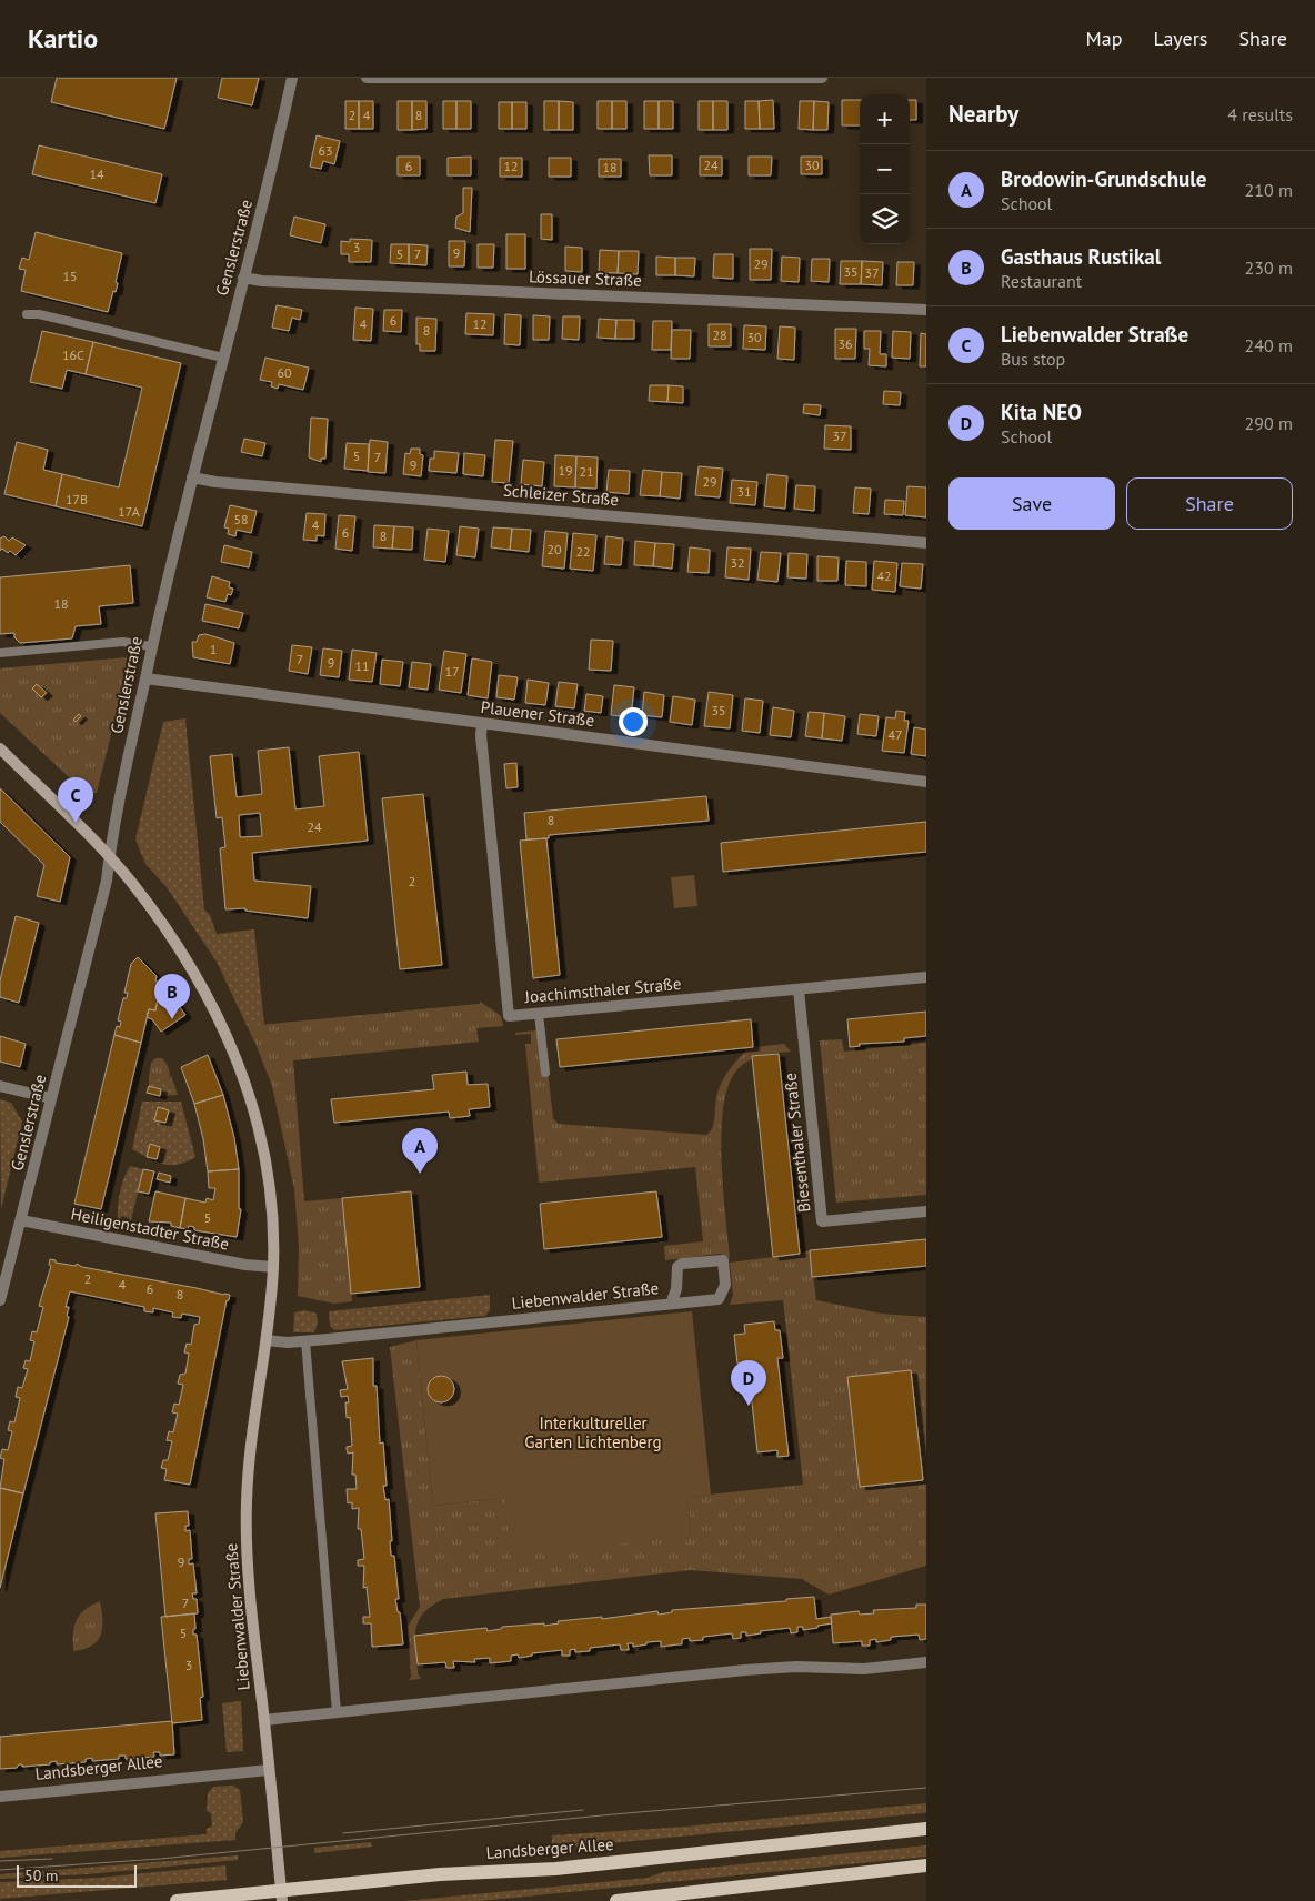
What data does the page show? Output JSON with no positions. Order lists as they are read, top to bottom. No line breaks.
{"streets":{"main road":["Landsberger Allee"],"street":["Genslerstraße","Lössauer Straße","Schleizer Straße","Plauener Straße","Joachimsthaler Straße","Biesenthaler Straße","Heiligenstadter Straße","Liebenwalder Straße"]},"crossings":[["Genslerstraße","Lössauer Straße"],["Genslerstraße","Schleizer Straße"],["Genslerstraße","Plauener Straße"],["Genslerstraße","Heiligenstadter Straße"],["Genslerstraße","Liebenwalder Straße"],["Plauener Straße","Joachimsthaler Straße"],["Joachimsthaler Straße","Biesenthaler Straße"],["Heiligenstadter Straße","Liebenwalder Straße"],["Liebenwalder Straße","Landsberger Allee"]],"parks":["Interkultureller Garten Lichtenberg"],"house_numbers":["2","4","8","63","24","30","6","12","18","14","3","9","5","7","29","35","37","15","6","4","12","8","28","30","36","16C","60","37","5","7","9","19","21","29","31","17B","17A","58","4","6","8","20","22","32","42","18","1","7","9","11","17","35","47","8","24","2","5","2","4","6","8","9","7","5","3"],"scale_bar":"50 m","page":{"header":"Kartio","nav":["Map","Layers","Share"],"heading":["Nearby","4 results"],"map_buttons":["+","−"],"list":[{"mark":"A","name":"Brodowin-Grundschule","note":"School","value":"210 m"},{"mark":"B","name":"Gasthaus Rustikal","note":"Restaurant","value":"230 m"},{"mark":"C","name":"Liebenwalder Straße","note":"Bus stop","value":"240 m"},{"mark":"D","name":"Kita NEO","note":"School","value":"290 m"}],"buttons":["Save","Share"],"pins":["C","B","A","D"],"scale":"50 m"}}
